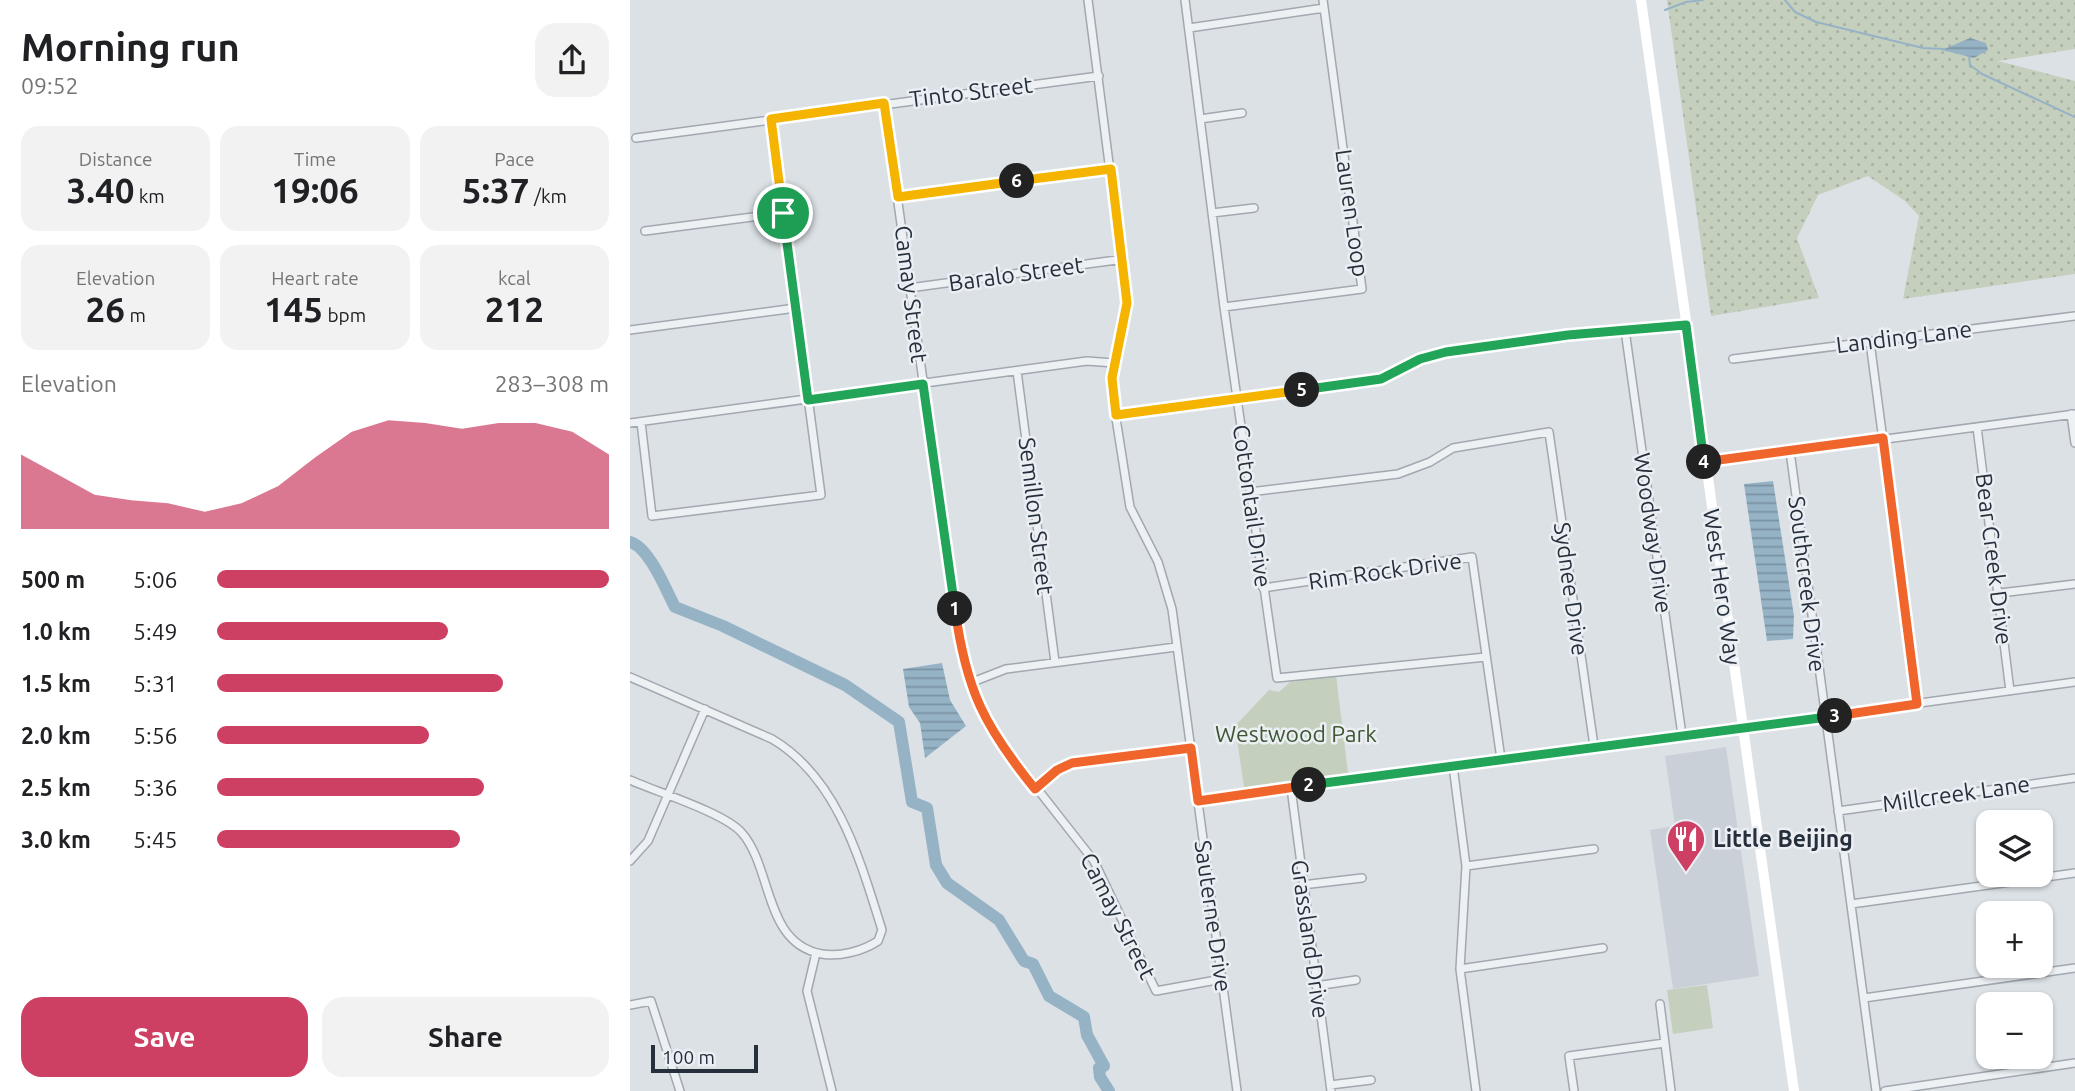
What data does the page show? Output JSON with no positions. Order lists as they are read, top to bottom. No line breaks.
{"streets":{"main road":["West Hero Way"],"street":["Tinto Street","Lauren Loop","Baralo Street","Camay Street","Landing Lane","Cottontail Drive","Semillon Street","Woodway Drive","Bear Creek Drive","Rim Rock Drive","Southcreek Drive","Sydnee Drive","Millcreek Lane","Sauterne Drive","Grassland Drive"]},"crossings":[["Tinto Street","Camay Street"],["Tinto Street","Sauterne Drive"],["Lauren Loop","Cottontail Drive"],["Baralo Street","Camay Street"],["Baralo Street","Sauterne Drive"],["Camay Street","Sauterne Drive"],["Cottontail Drive","Rim Rock Drive"],["Cottontail Drive","Sydnee Drive"],["Southcreek Drive","Millcreek Lane"]],"parks":["Westwood Park"],"places":{"restaurant":["Little Beijing"]},"scale_bar":"100 m","page":{"heading":["Morning run","09:52"],"stats":[["Distance","3.40 km"],["Time","19:06"],["Pace","5:37 /km"],["Elevation","26 m"],["Heart rate","145 bpm"],["kcal","212"]],"pins":["6","5","4","1","3","2"],"chart":["Elevation","283–308 m"],"list":[{"name":"500 m","note":"5:06"},{"name":"1.0 km","note":"5:49"},{"name":"1.5 km","note":"5:31"},{"name":"2.0 km","note":"5:56"},{"name":"2.5 km","note":"5:36"},{"name":"3.0 km","note":"5:45"}],"map_buttons":["+","−"],"buttons":["Save","Share"],"scale":"100 m"}}
